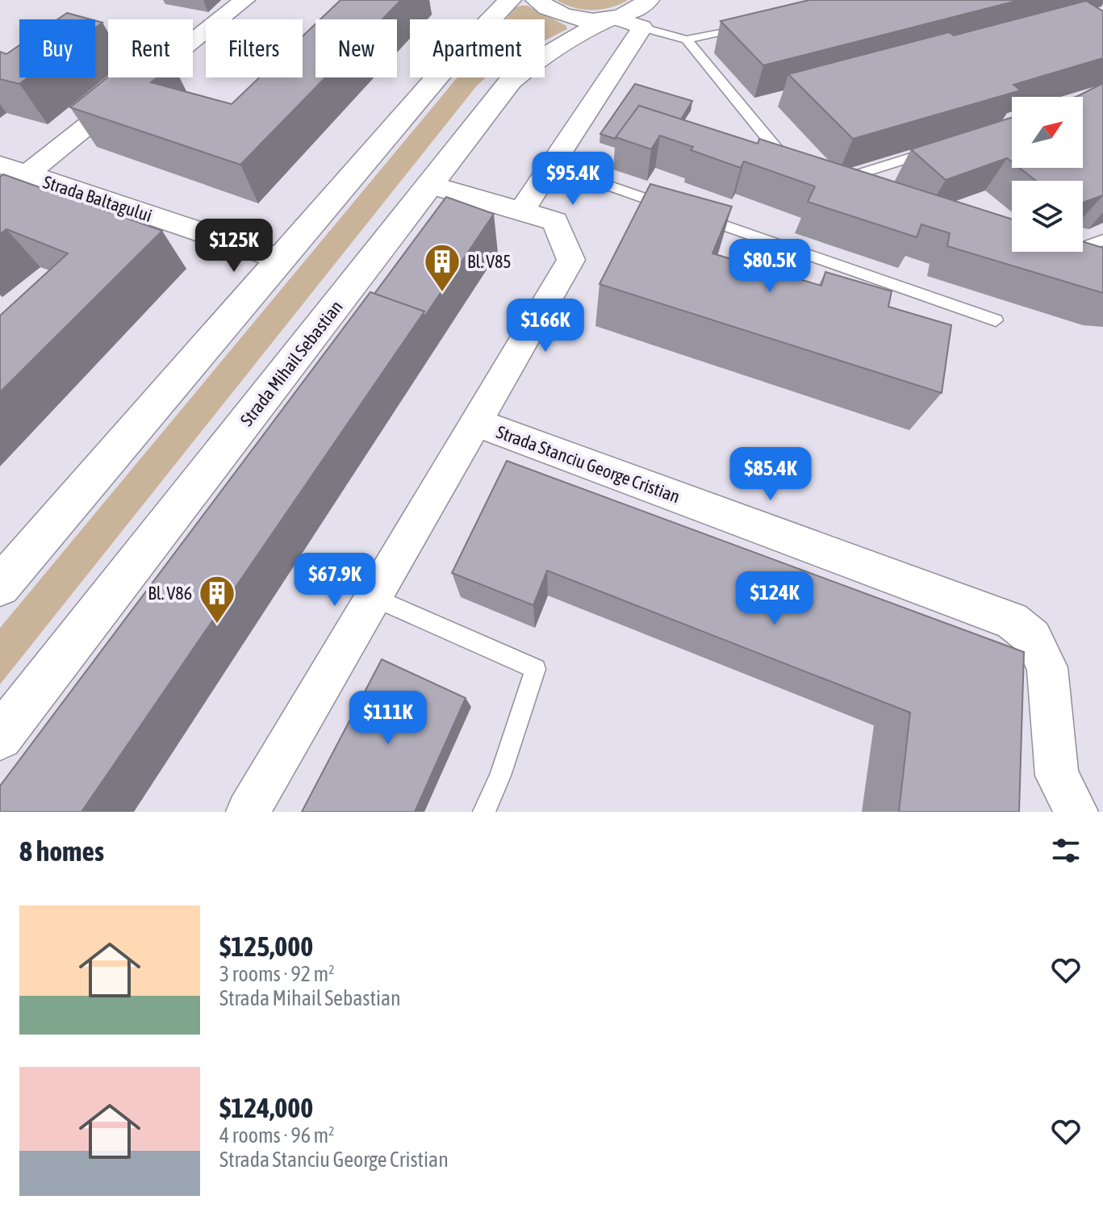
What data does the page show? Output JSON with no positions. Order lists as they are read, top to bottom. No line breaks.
{"streets":{"street":["Strada Baltagului","Strada Mihail Sebastian","Strada Stanciu George Cristian"]},"crossings":[["Strada Mihail Sebastian","Strada Stanciu George Cristian"]],"places":{"building":["Bl. V85","Bl. V86"]},"north":"top right","page":{"chip":["Buy","Rent","Filters","New","Apartment"],"price":["$95.4K","$125K","$80.5K","$166K","$85.4K","$67.9K","$124K","$111K"],"heading":"8 homes","list":[{"name":"$125,000","note":"3 rooms · 92 m² · Strada Mihail Sebastian"},{"name":"$124,000","note":"4 rooms · 96 m² · Strada Stanciu George Cristian"}]}}
